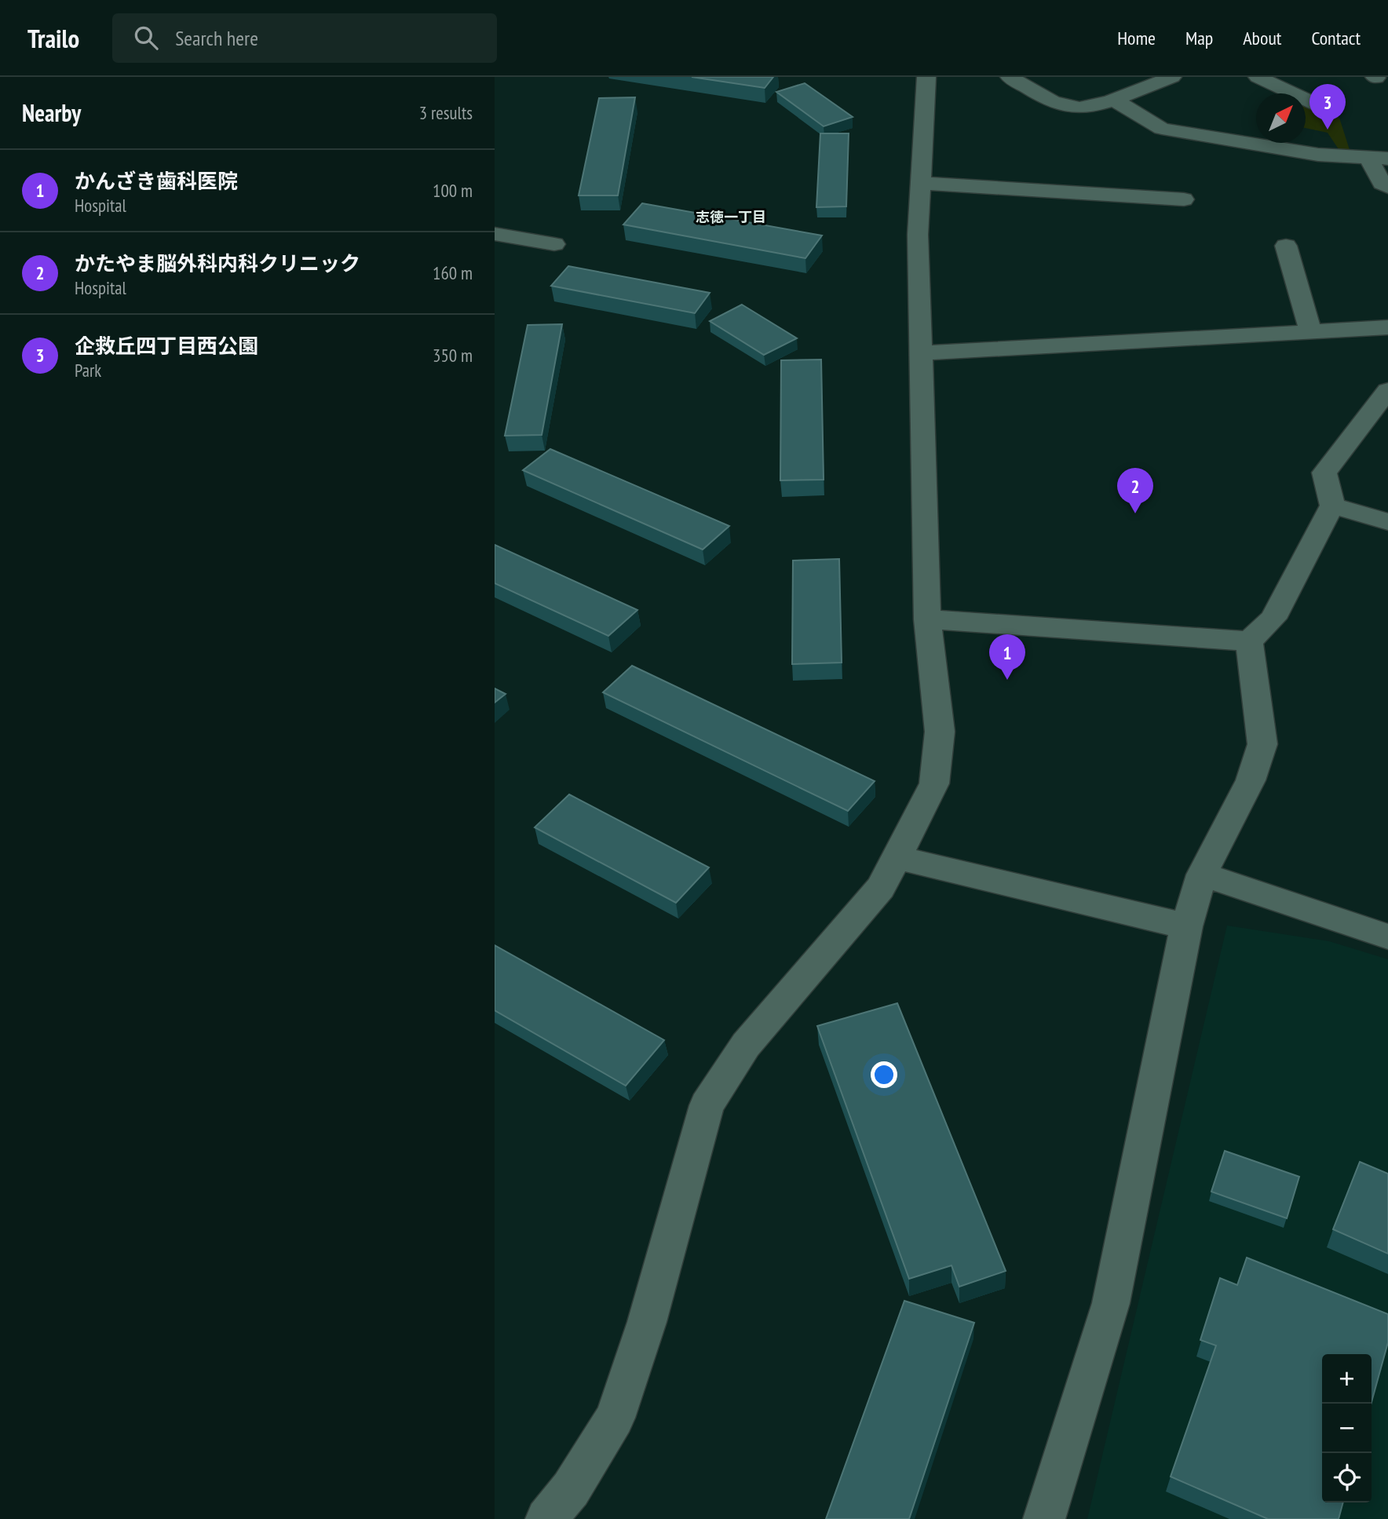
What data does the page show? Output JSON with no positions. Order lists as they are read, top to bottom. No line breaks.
{"districts":["志徳一丁目"],"north":"top right","page":{"header":"Trailo","search":"Search here","nav":["Home","Map","About","Contact"],"heading":["Nearby","3 results"],"pins":["3","2","1"],"list":[{"mark":"1","name":"かんざき歯科医院","note":"Hospital","value":"100 m"},{"mark":"2","name":"かたやま脳外科内科クリニック","note":"Hospital","value":"160 m"},{"mark":"3","name":"企救丘四丁目西公園","note":"Park","value":"350 m"}],"map_buttons":["+","−"]}}
